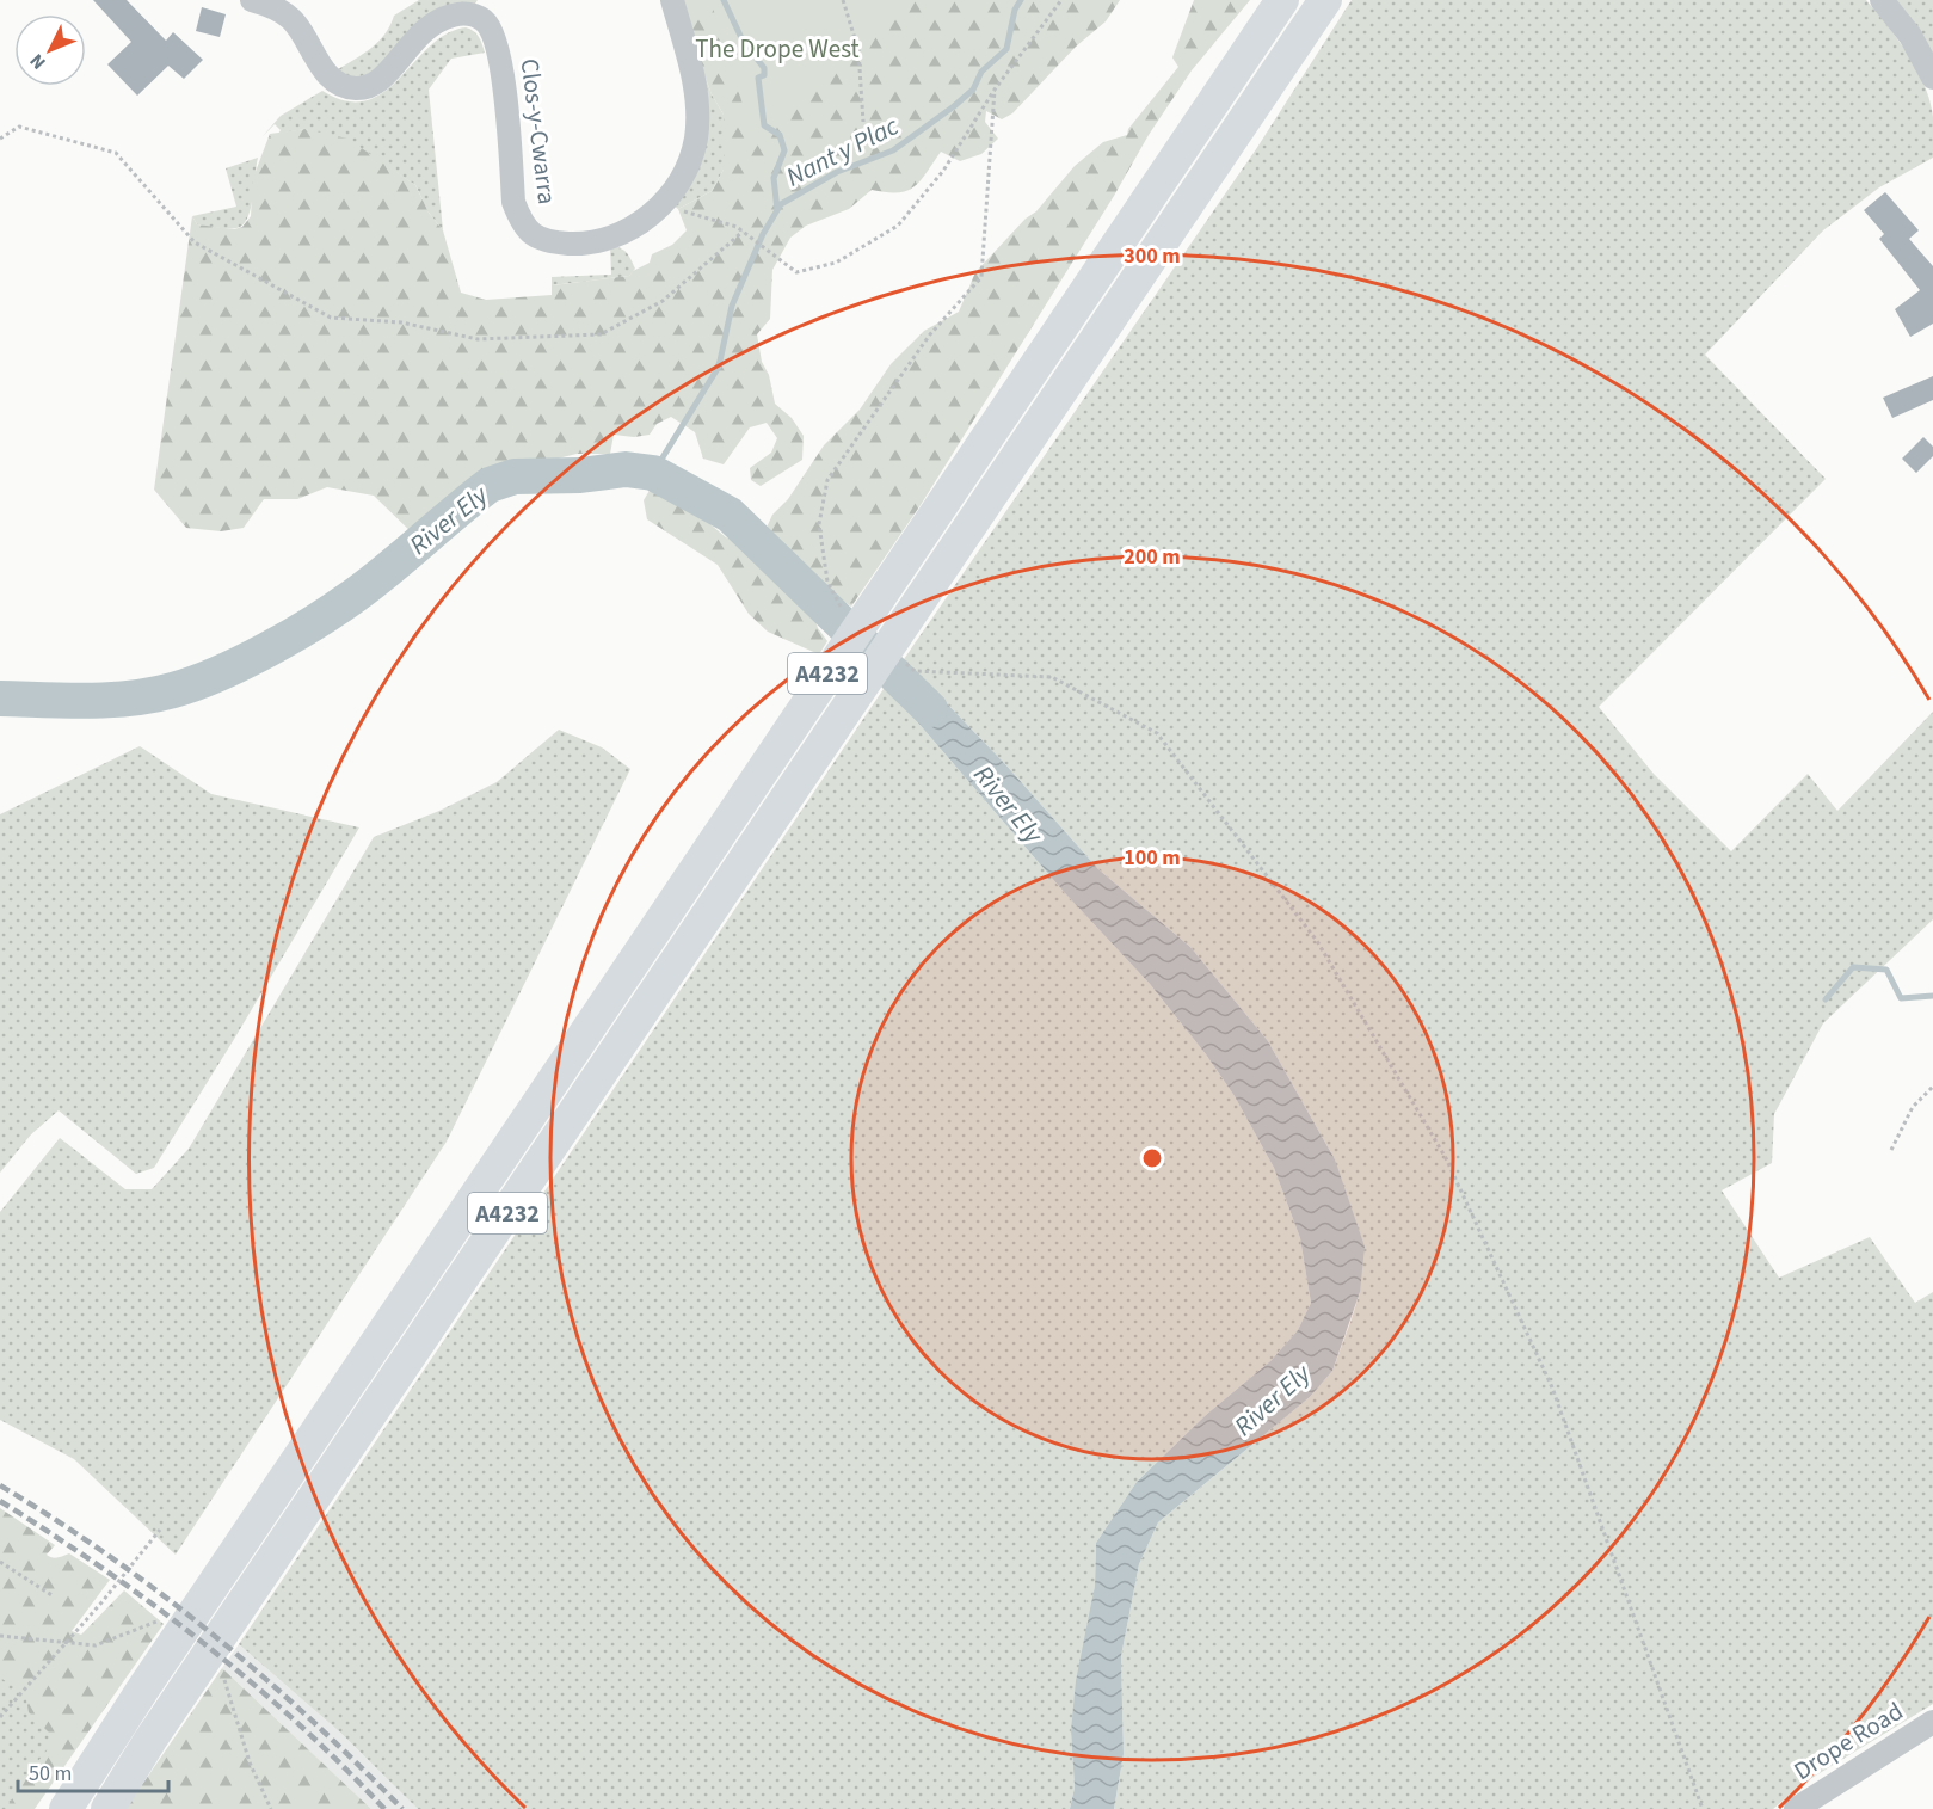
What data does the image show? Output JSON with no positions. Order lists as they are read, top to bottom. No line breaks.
{"streets":{"highway":["A4232"],"street":["Clos-y-Cwarra","Drope Road"]},"water":["Nant y Plac","River Ely"],"parks":["The Drope West"],"scale_bar":"50 m","north":"bottom left","rings":["300 m","200 m","100 m"]}
